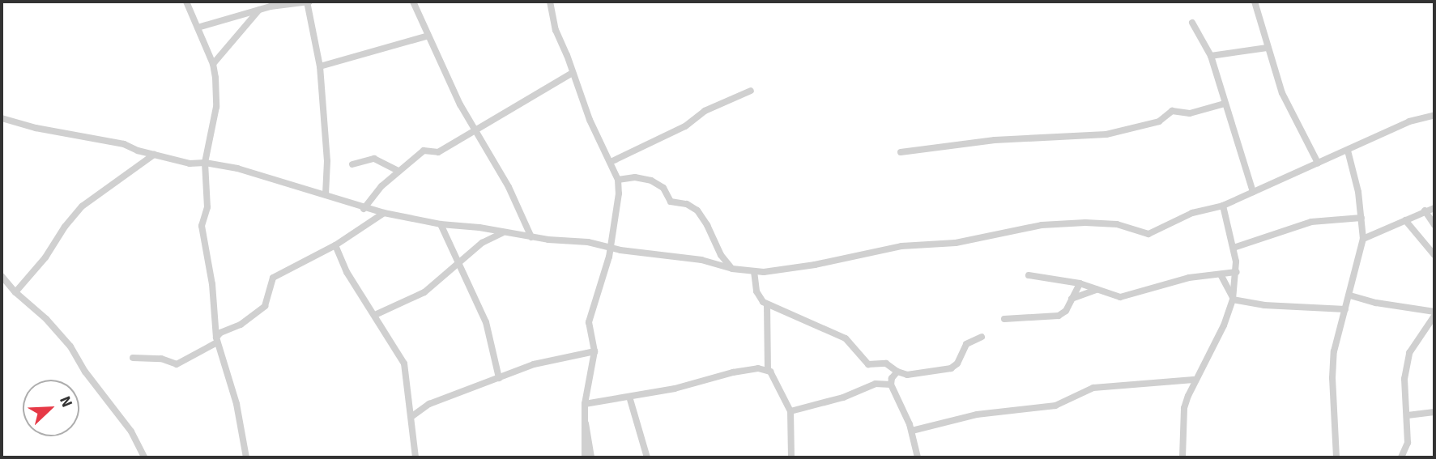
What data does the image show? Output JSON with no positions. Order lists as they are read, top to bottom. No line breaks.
{"north":"top right"}
